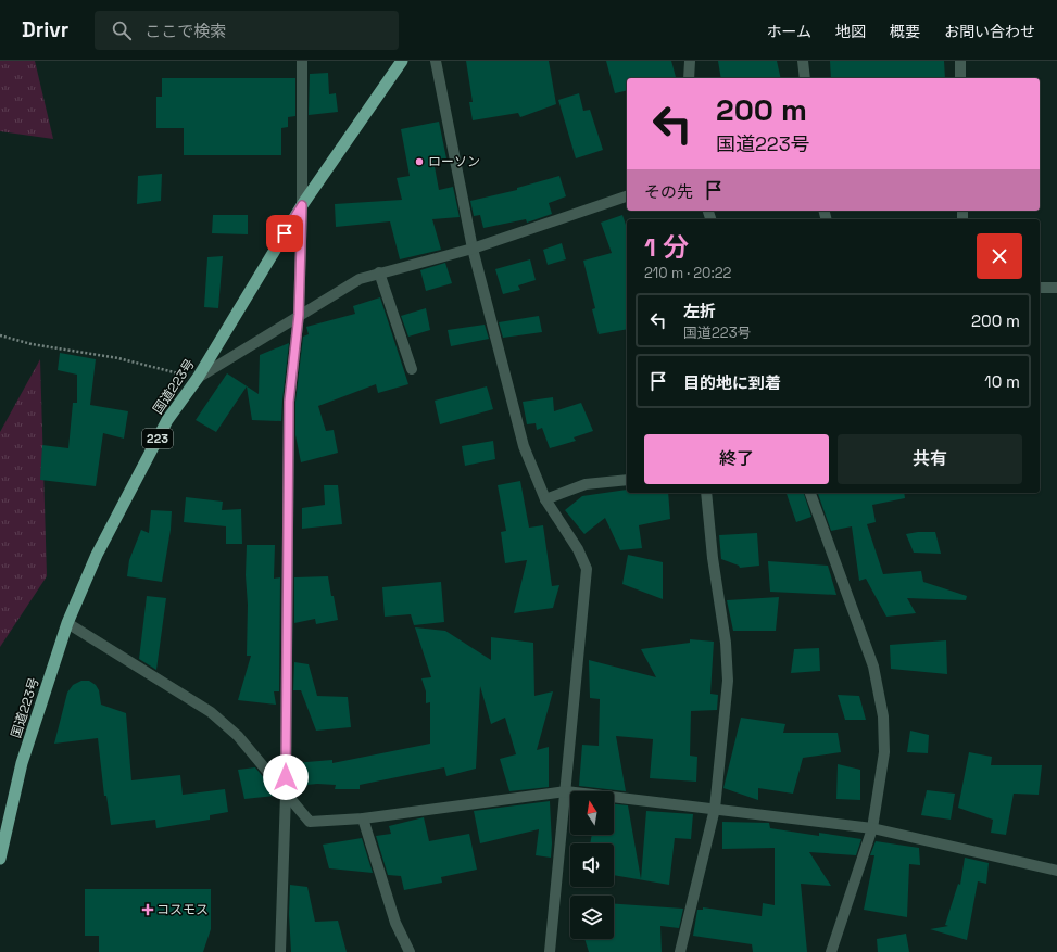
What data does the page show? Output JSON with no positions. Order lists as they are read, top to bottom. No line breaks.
{"streets":{"highway":["国道223号","223"]},"places":{"other":["ローソン"],"health":["コスモス"]},"north":"top","page":{"header":"Drivr","search":"ここで検索","nav":["ホーム","地図","概要","お問い合わせ"],"turn":["200 m","国道223号"],"then":"その先","heading":["1 分","210 m · 20:22"],"list":[{"name":"左折","note":"国道223号","value":"200 m"},{"name":"目的地に到着","value":"10 m"}],"buttons":["終了","共有"]}}
